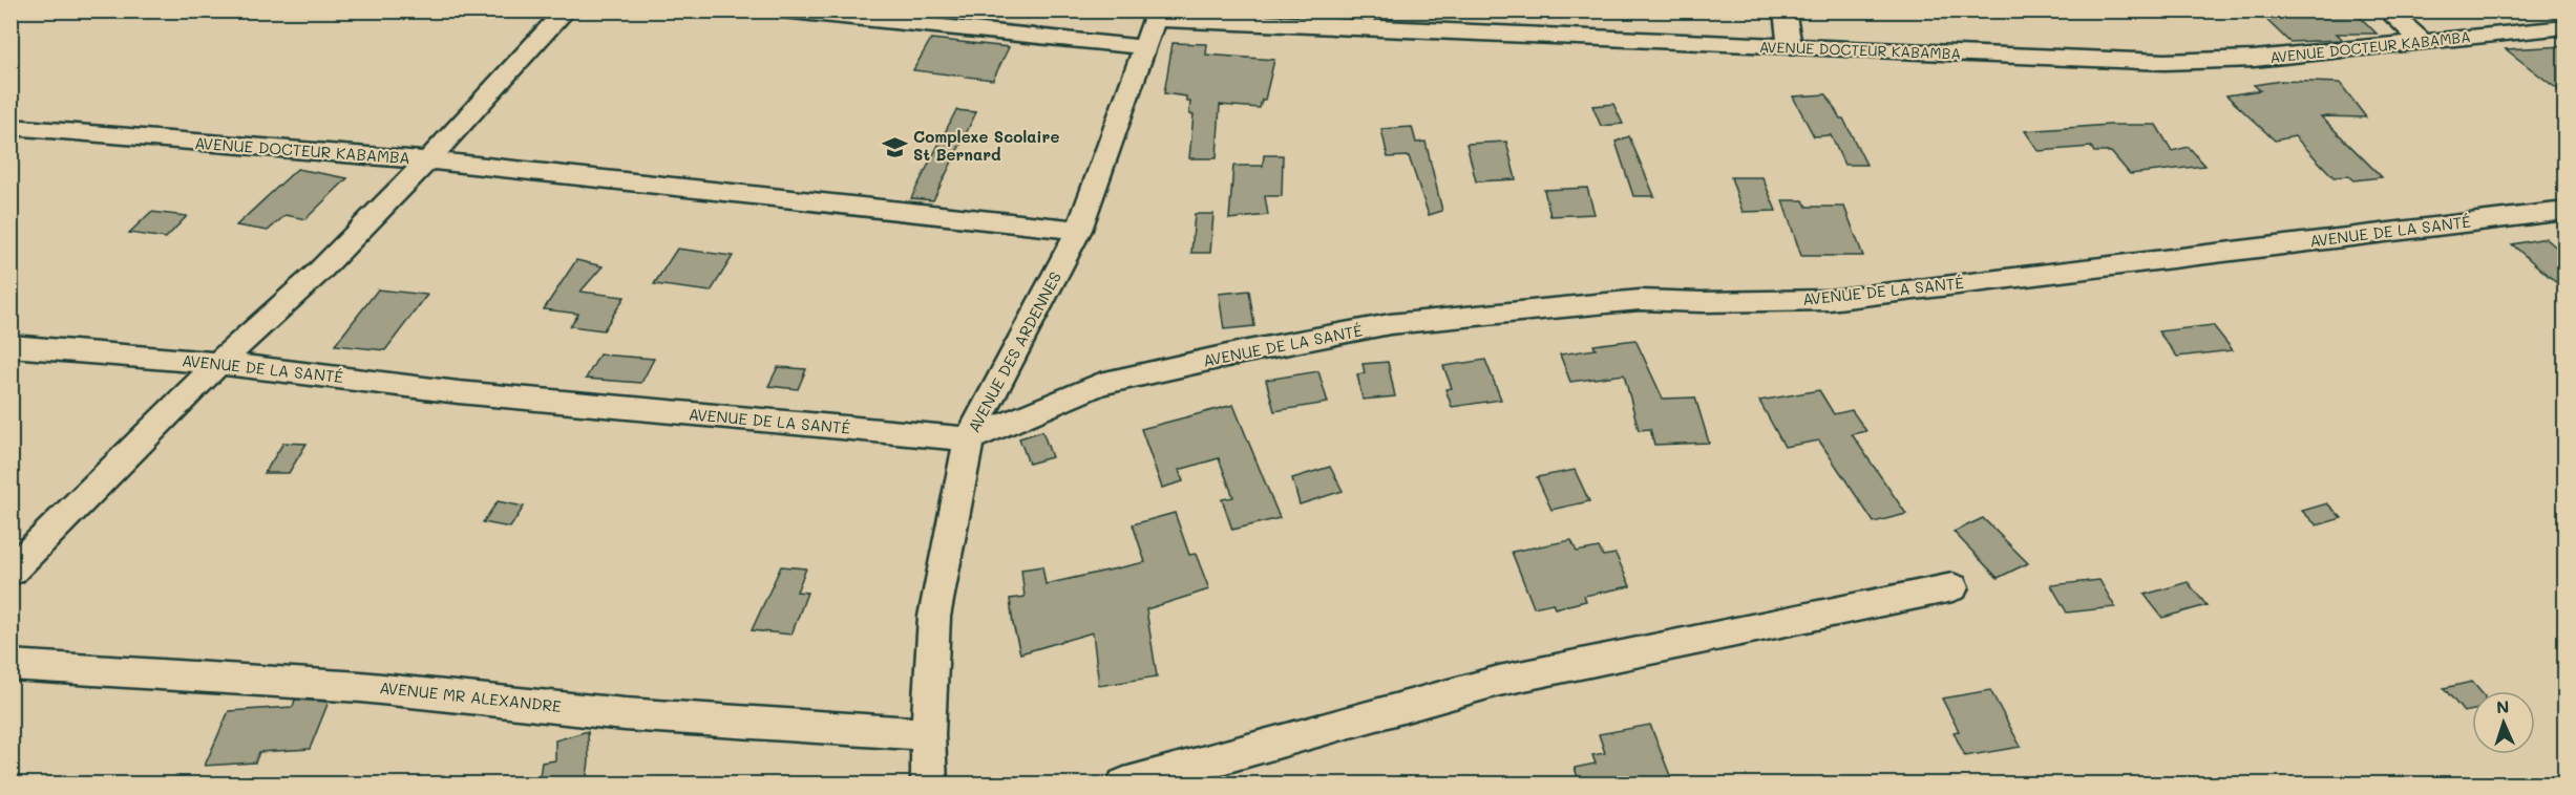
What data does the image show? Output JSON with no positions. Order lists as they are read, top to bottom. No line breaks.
{"streets":{"street":["AVENUE DOCTEUR KABAMBA","AVENUE DE LA SANTÉ","AVENUE DES ARDENNES","AVENUE MR ALEXANDRE"]},"crossings":[["AVENUE DOCTEUR KABAMBA","AVENUE DES ARDENNES"],["AVENUE DE LA SANTÉ","AVENUE DES ARDENNES"],["AVENUE DES ARDENNES","AVENUE MR ALEXANDRE"]],"places":{"school or university":["Complexe Scolaire St Bernard"]},"north":"top"}
